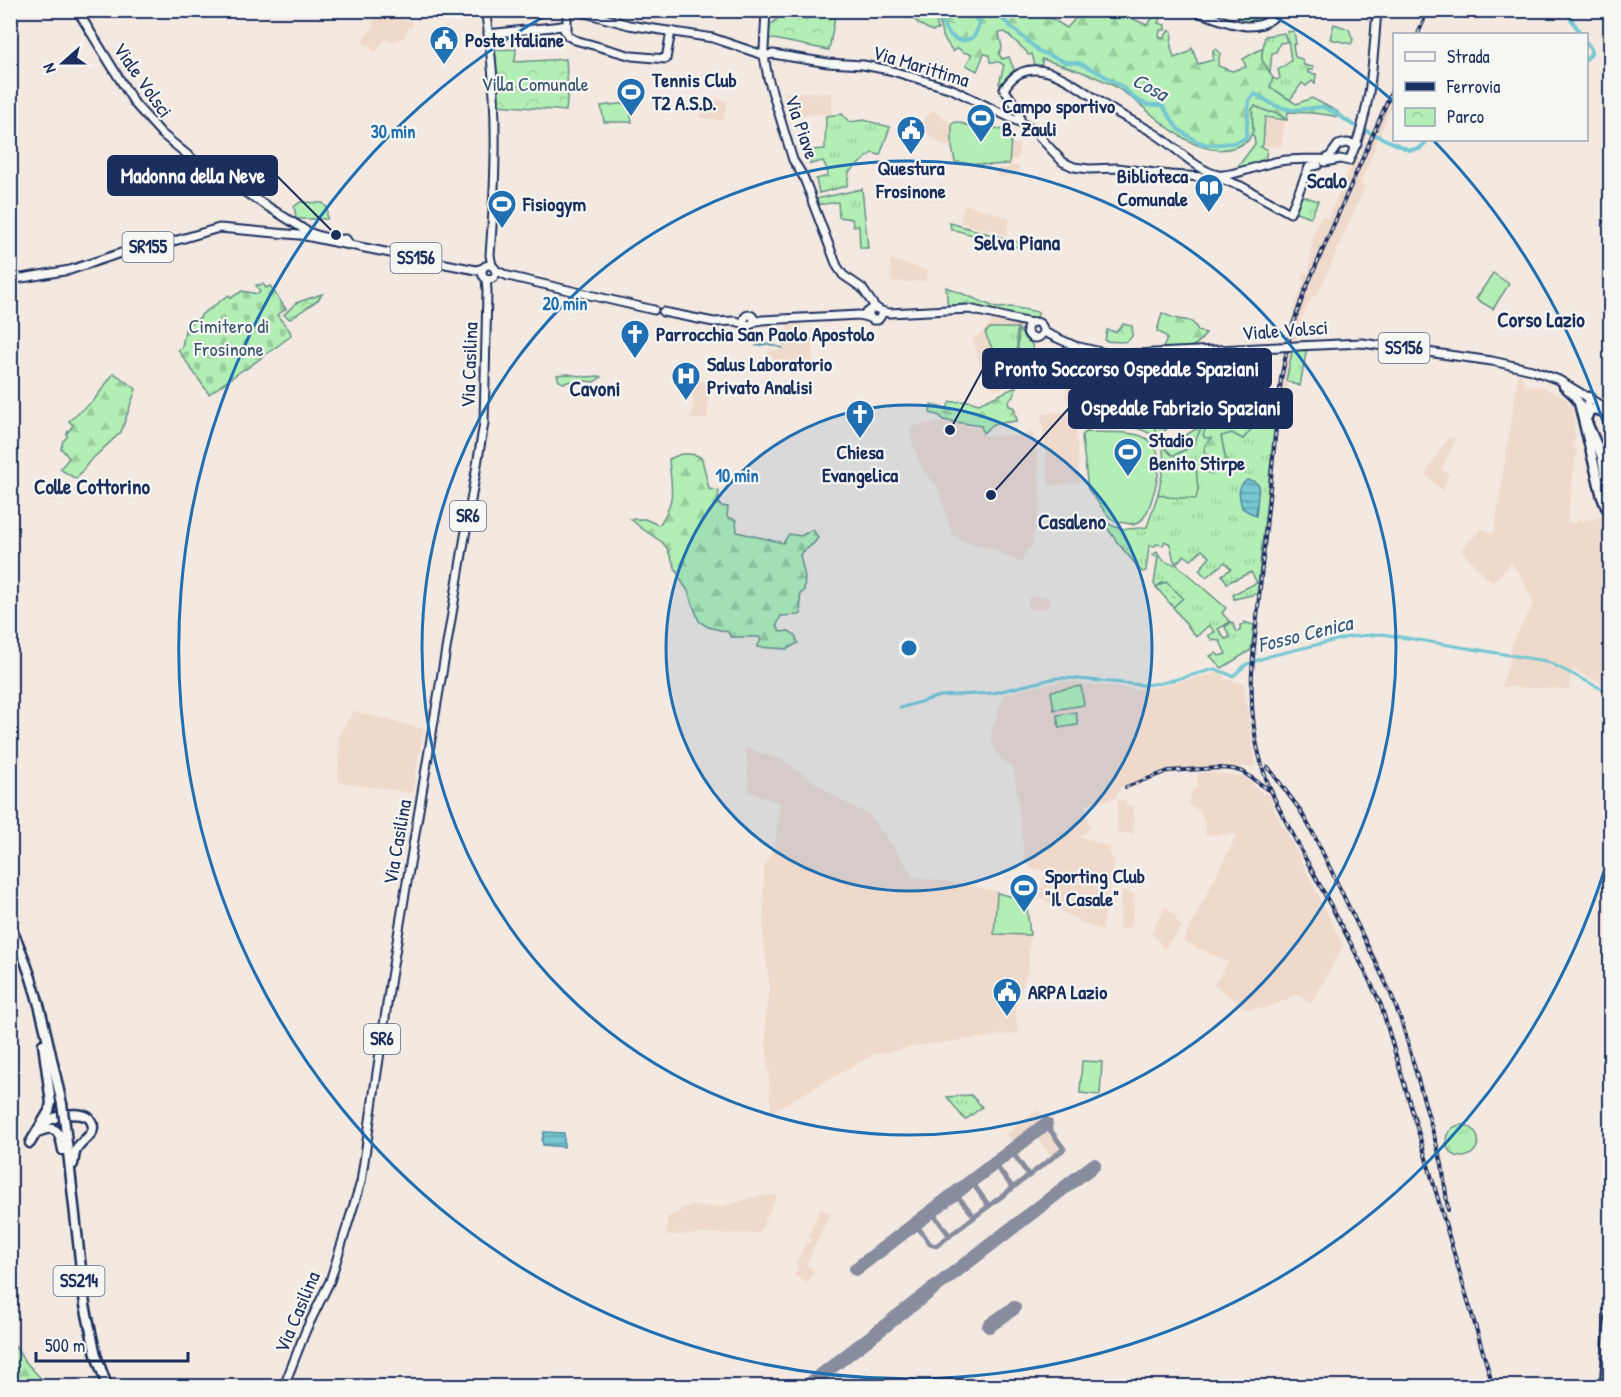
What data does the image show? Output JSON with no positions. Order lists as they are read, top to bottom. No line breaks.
{"streets":{"highway":["SS214"],"main road":["Via Marittima","Viale Volsci","Via Piave","SR155","SS156","Via Casilina","SR6"]},"crossings":[["Via Marittima","Via Piave"],["Viale Volsci","Via Piave"],["Viale Volsci","SR155"],["Viale Volsci","SS156"],["Viale Volsci","Via Casilina"],["Viale Volsci","SR6"],["Via Piave","SS156"],["SS156","Via Casilina"],["SS156","SR6"],["Via Casilina","SR6"]],"districts":["Scalo","Selva Piana","Corso Lazio","Cavoni","Colle Cottorino","Casaleno"],"water":["Cosa","Fosso Cenica"],"parks":["Villa Comunale","Cimitero di Frosinone"],"places":{"public building":["Poste Italiane","Questura Frosinone","ARPA Lazio"],"sports":["Tennis Club T2 A.S.D.","Campo sportivo B. Zauli","Fisiogym","Stadio Benito Stirpe","Sporting Club \"Il Casale\""],"library":["Biblioteca Comunale"],"other":["Madonna della Neve","Pronto Soccorso Ospedale Spaziani","Ospedale Fabrizio Spaziani"],"church":["Parrocchia San Paolo Apostolo","Chiesa Evangelica"],"hospital":["Salus Laboratorio Privato Analisi"]},"legend":["Strada","Ferrovia","Parco"],"scale_bar":"500 m","north":"left","rings":["30 min","20 min","10 min"]}
